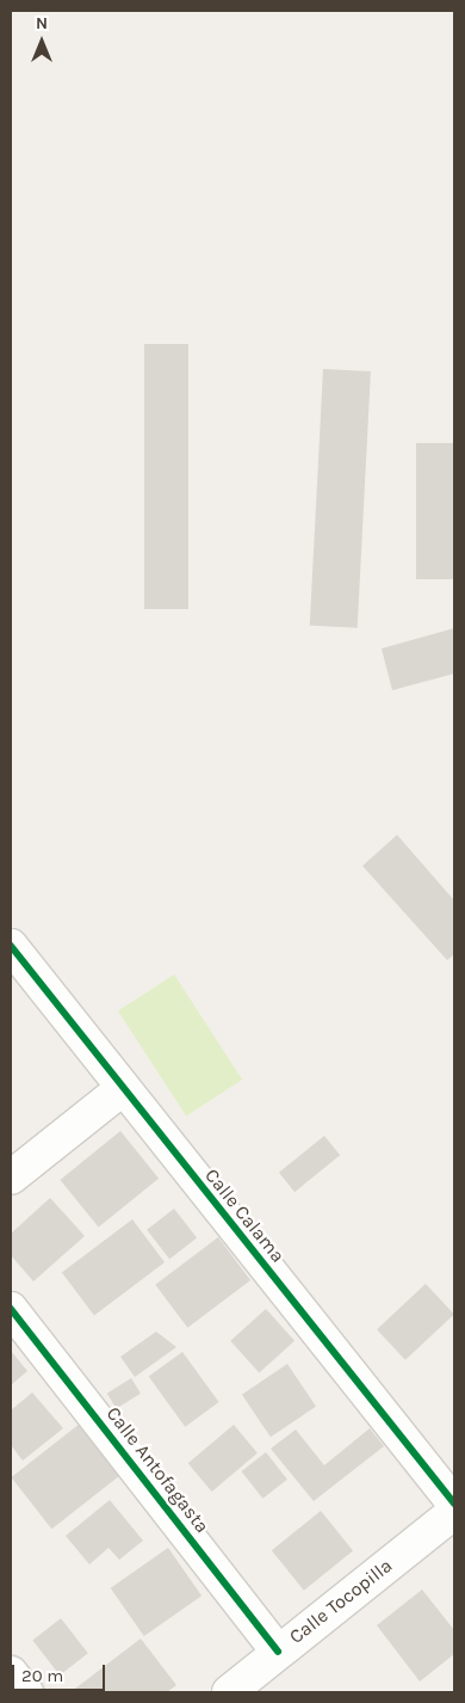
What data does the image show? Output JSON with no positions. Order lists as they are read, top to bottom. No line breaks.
{"streets":{"street":["Calle Calama","Calle Antofagasta","Calle Tocopilla"]},"crossings":[["Calle Antofagasta","Calle Tocopilla"]],"scale_bar":"20 m","north":"top"}
